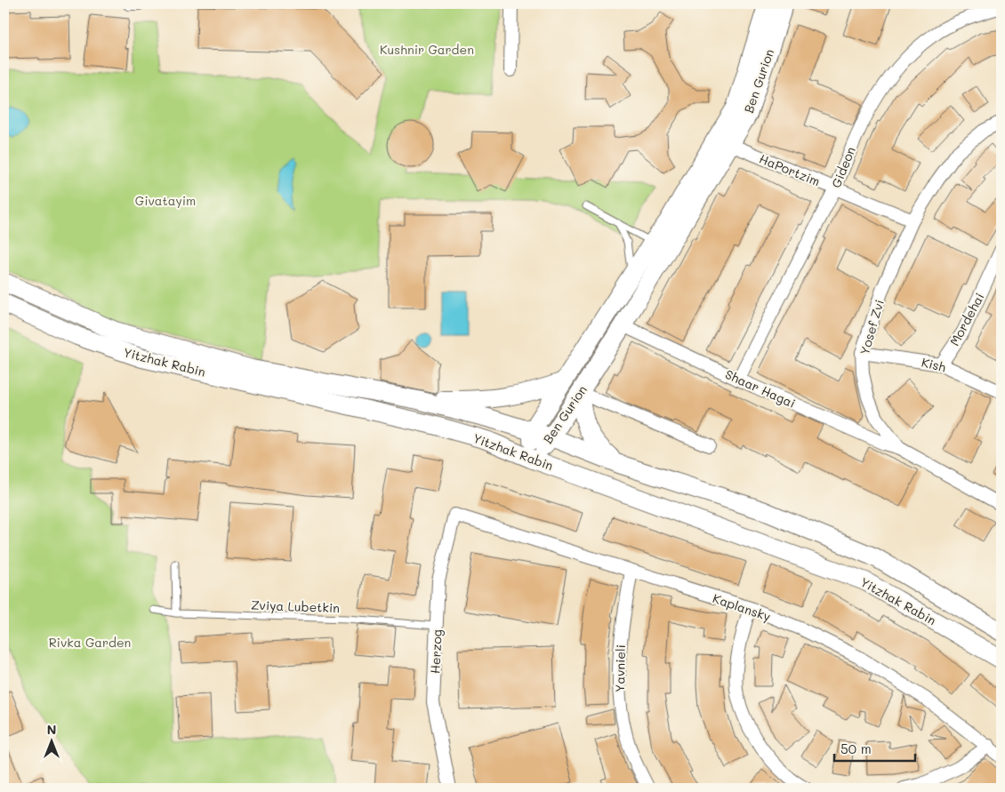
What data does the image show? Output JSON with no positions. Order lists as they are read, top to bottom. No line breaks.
{"streets":{"main road":["Ben Gurion","Yitzhak Rabin"],"street":["Gideon","HaPortzim","Mordehai","Yosef Zvi","Kish","Shaar Hagai","Kaplansky","Herzog","Yavnieli"],"lane":["Zviya Lubetkin"]},"crossings":[["Ben Gurion","HaPortzim"],["Ben Gurion","Yitzhak Rabin"],["Ben Gurion","Shaar Hagai"],["Gideon","HaPortzim"],["Gideon","Shaar Hagai"],["HaPortzim","Yosef Zvi"],["Mordehai","Kish"],["Yosef Zvi","Kish"],["Yosef Zvi","Shaar Hagai"],["Zviya Lubetkin","Herzog"],["Kaplansky","Herzog"],["Kaplansky","Yavnieli"]],"parks":["Kushnir Garden","Givatayim","Rivka Garden"],"scale_bar":"50 m","north":"top"}
